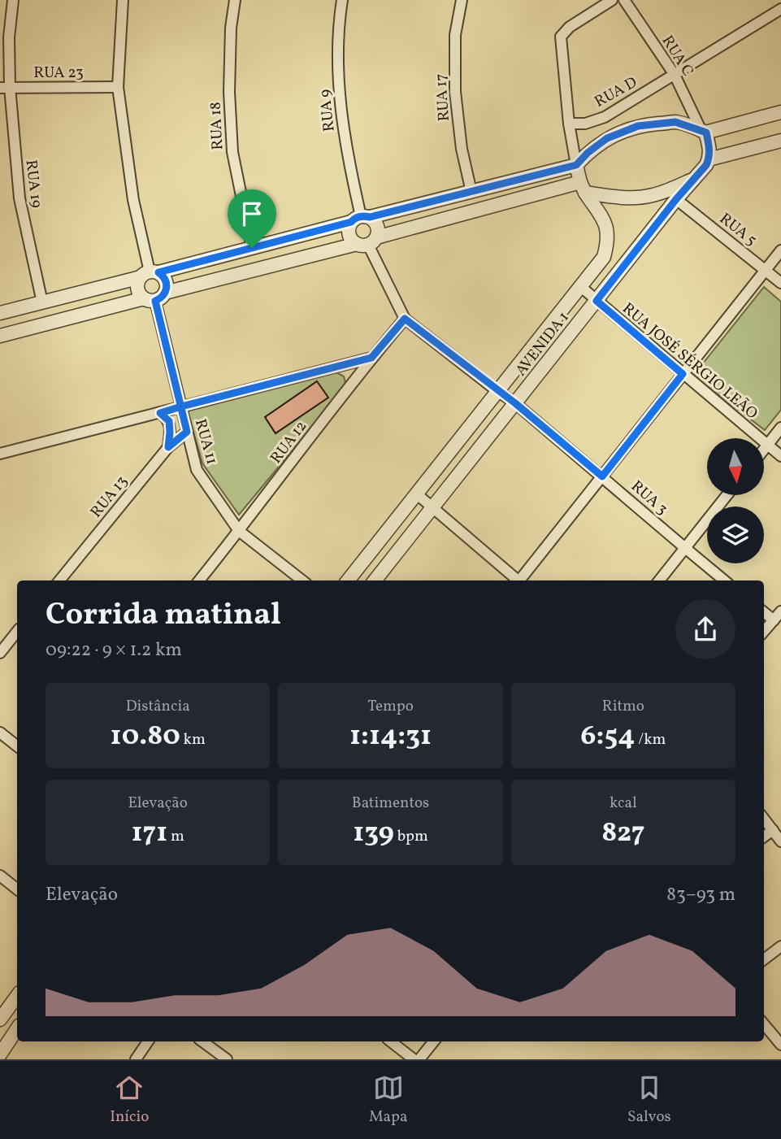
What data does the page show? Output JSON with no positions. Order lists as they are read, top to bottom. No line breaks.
{"streets":{"street":["RUA C","RUA 23","RUA D","RUA 17","RUA 9","RUA 18","RUA 19","RUA 5","AVENIDA 1","RUA JOSÉ SÉRGIO LEÃO","RUA 11","RUA 12","RUA 13","RUA 3"]},"crossings":[["RUA C","RUA D"],["RUA 23","RUA 19"],["RUA 5","AVENIDA 1"],["AVENIDA 1","RUA JOSÉ SÉRGIO LEÃO"],["AVENIDA 1","RUA 3"],["RUA 11","RUA 12"],["RUA 11","RUA 13"]],"north":"bottom","page":{"heading":["Corrida matinal","09:22 · 9 × 1.2 km"],"stats":[["Distância","10.80 km"],["Tempo","1:14:31"],["Ritmo","6:54 /km"],["Elevação","171 m"],["Batimentos","139 bpm"],["kcal","827"]],"chart":["Elevação","83–93 m"],"tabs":["Início","Mapa","Salvos"]}}
